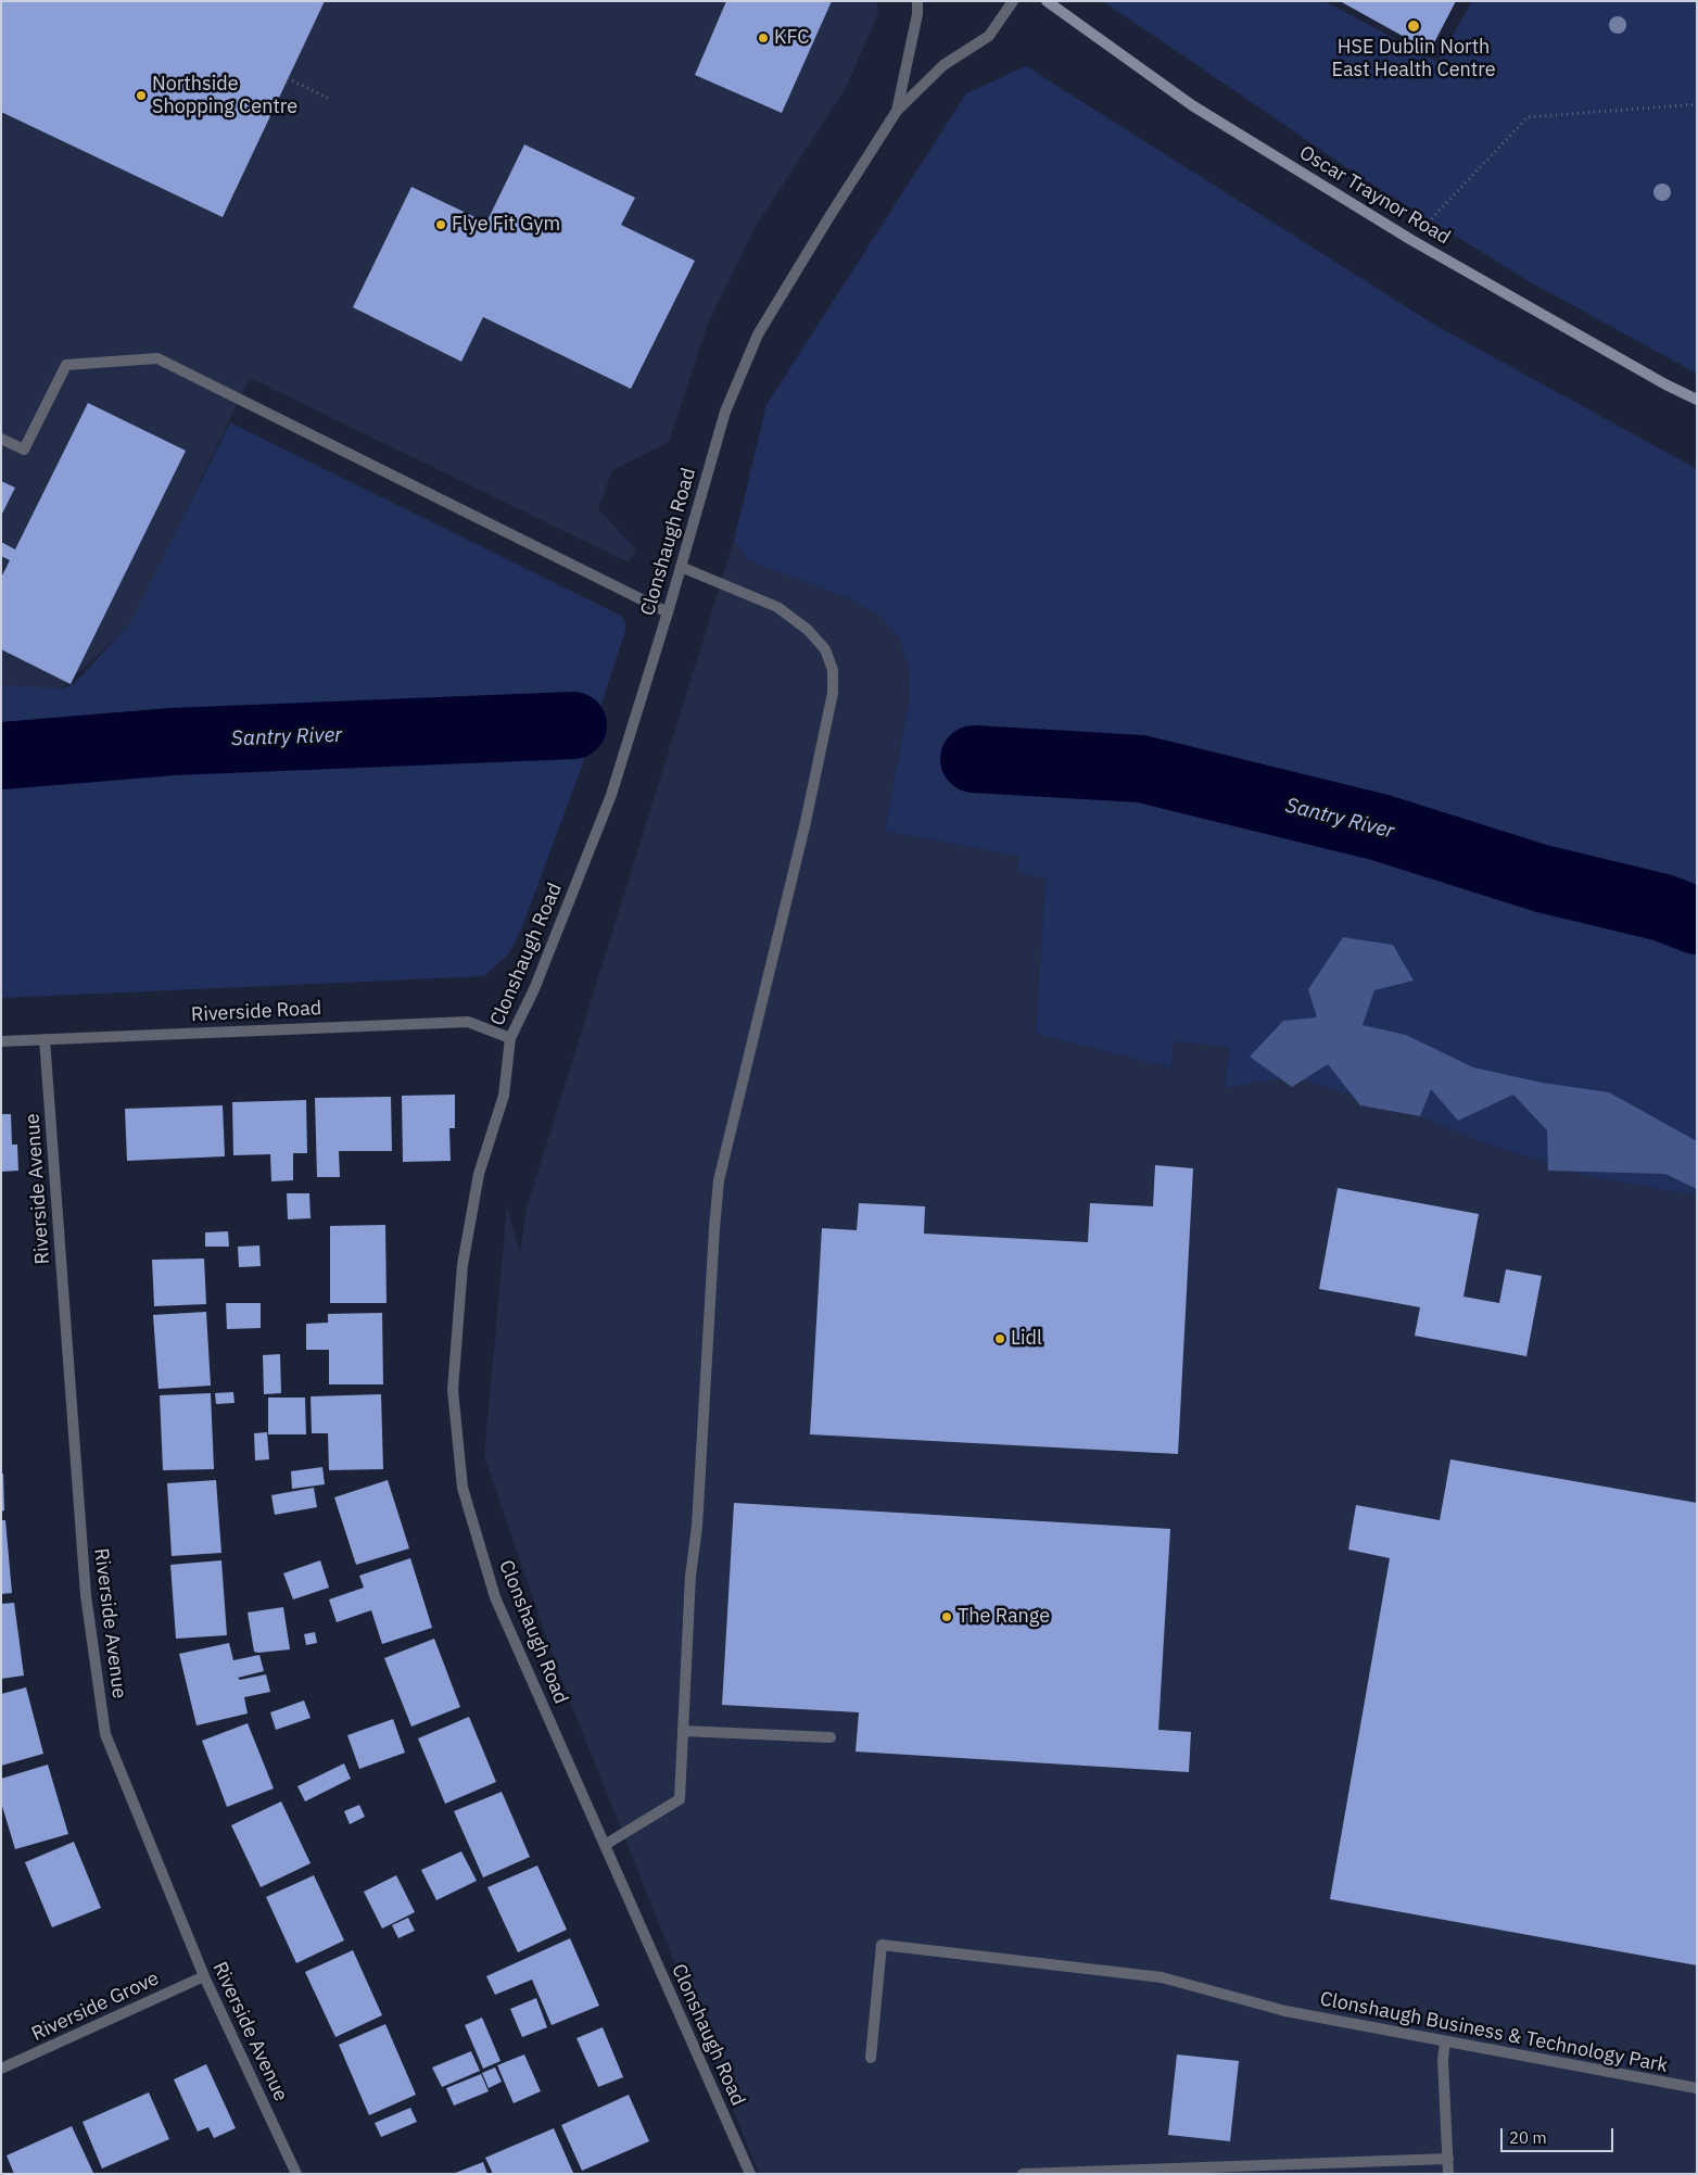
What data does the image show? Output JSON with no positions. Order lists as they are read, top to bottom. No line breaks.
{"streets":{"main road":["Oscar Traynor Road"],"street":["Clonshaugh Road","Riverside Road","Riverside Avenue","Riverside Grove","Clonshaugh Business & Technology Park"]},"crossings":[["Clonshaugh Road","Riverside Road"],["Riverside Road","Riverside Avenue"],["Riverside Avenue","Riverside Grove"]],"water":["Santry River"],"places":["HSE Dublin North East Health Centre","KFC","Northside Shopping Centre","Flye Fit Gym","Lidl","The Range"],"scale_bar":"20 m"}
